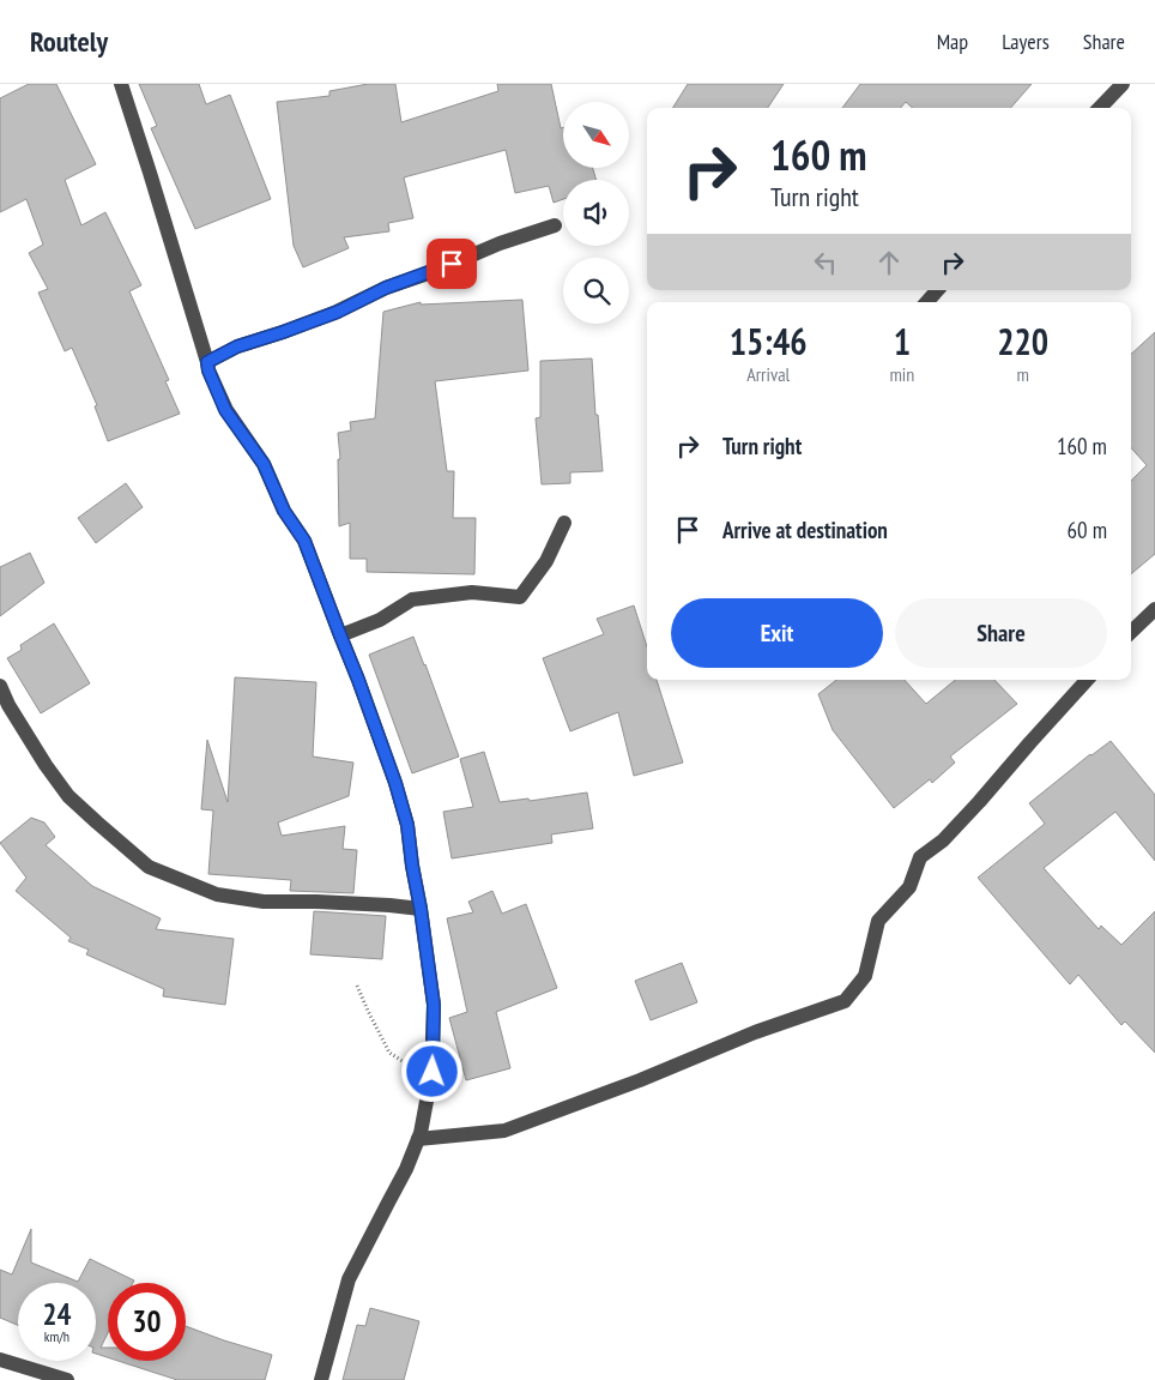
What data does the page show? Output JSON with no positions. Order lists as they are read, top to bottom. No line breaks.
{"north":"bottom right","page":{"header":"Routely","nav":["Map","Layers","Share"],"turn":["160 m","Turn right"],"eta":["15:46","Arrival","1","min","220","m"],"list":[{"name":"Turn right","value":"160 m"},{"name":"Arrive at destination","value":"60 m"}],"buttons":["Exit","Share"],"speed":"24 km/h","limit":"30"}}
